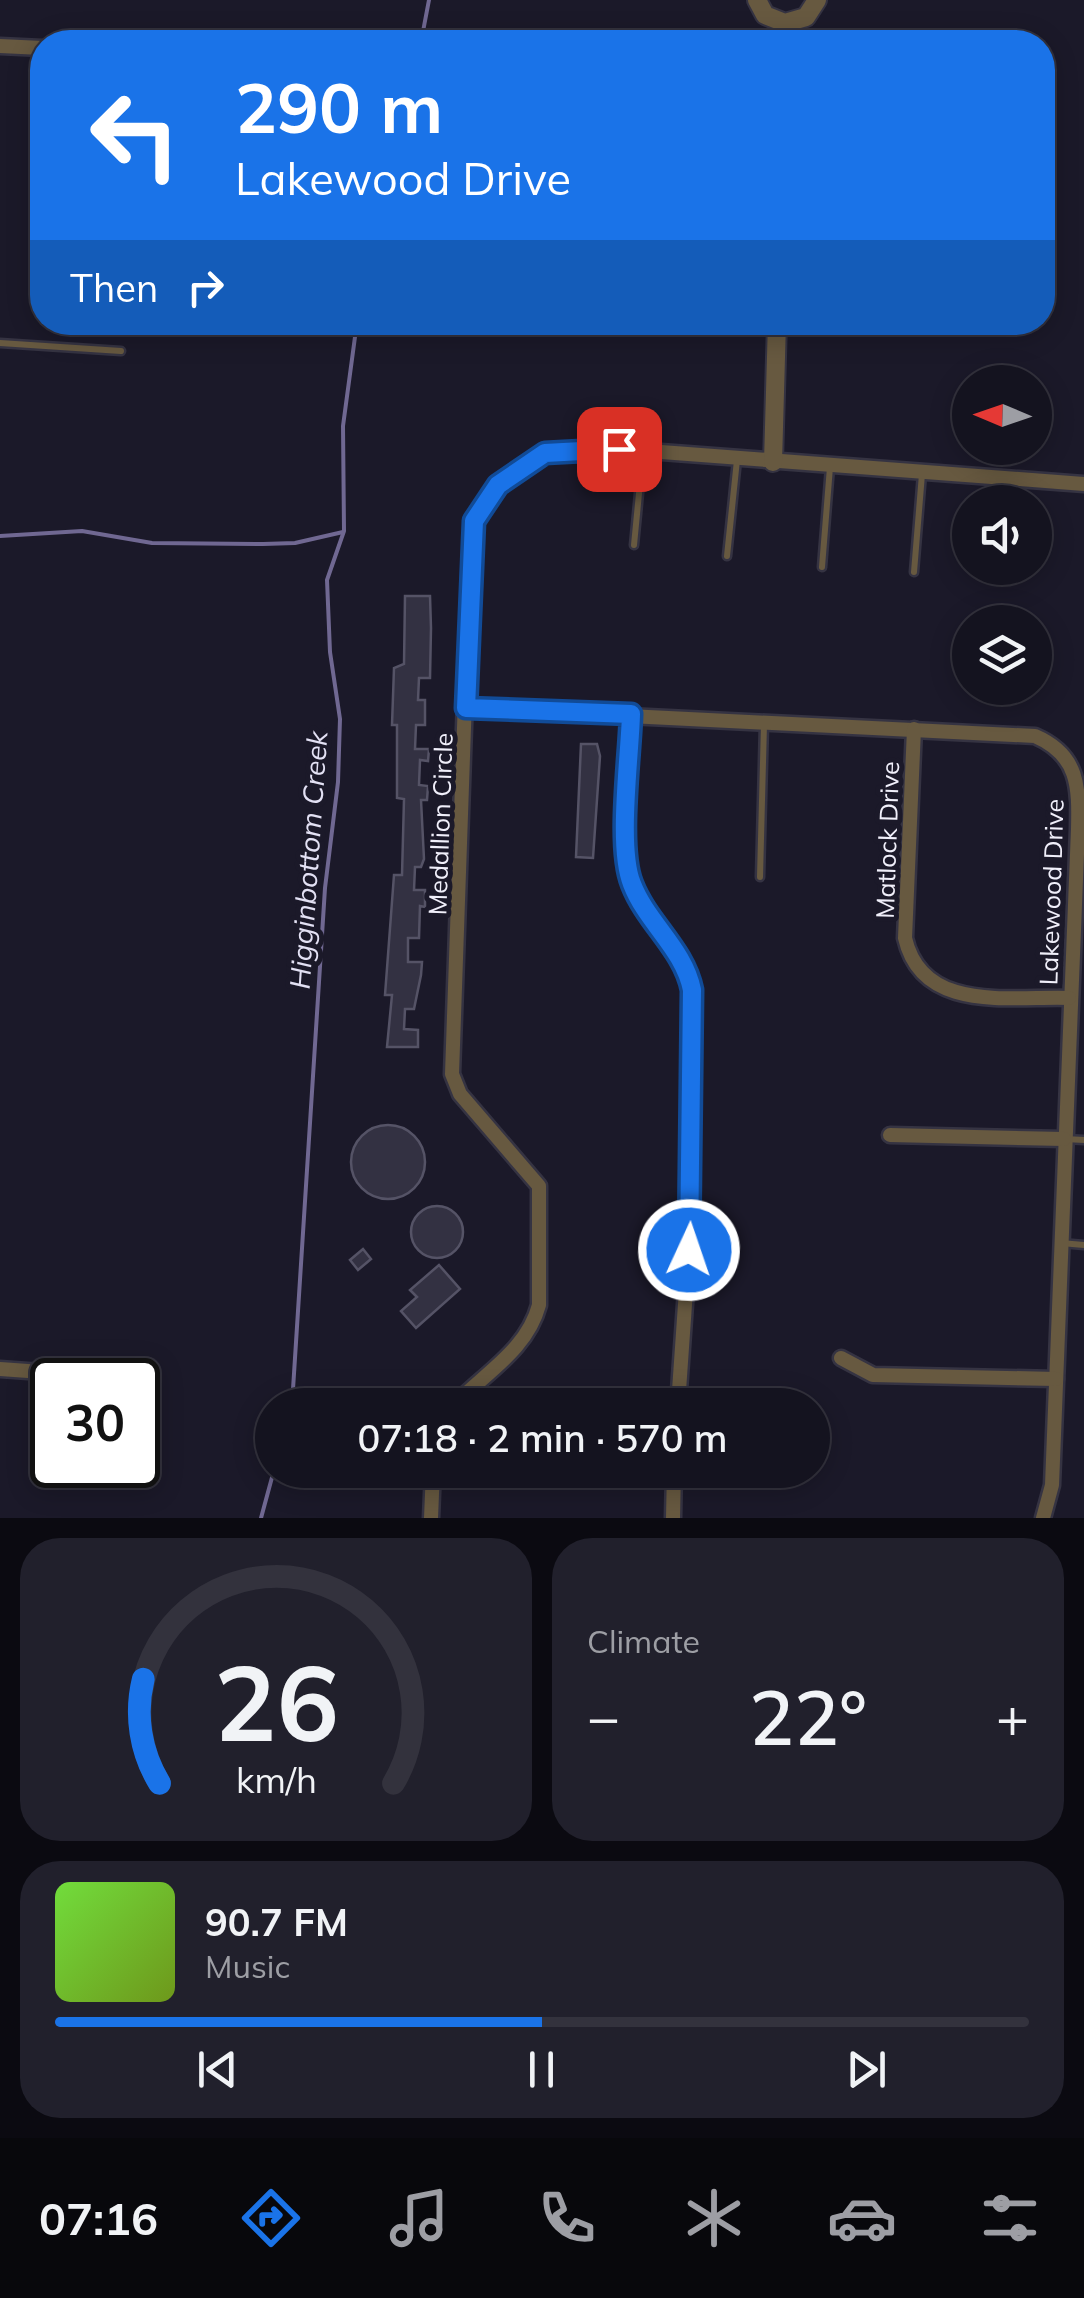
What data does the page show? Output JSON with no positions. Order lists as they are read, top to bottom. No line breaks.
{"streets":{"street":["Medallion Circle","Matlock Drive","Lakewood Drive"]},"crossings":[["Medallion Circle","Lakewood Drive"],["Matlock Drive","Lakewood Drive"]],"water":["Higginbottom Creek"],"north":"left","page":{"turn":["290 m","Lakewood Drive"],"then":"Then","limit":"30","trip":"07:18 · 2 min · 570 m","tile":"Climate","heat":["−","22°","+"],"song":["90.7 FM","Music"],"tabs":"07:16","gauge":["26","km/h"]}}
